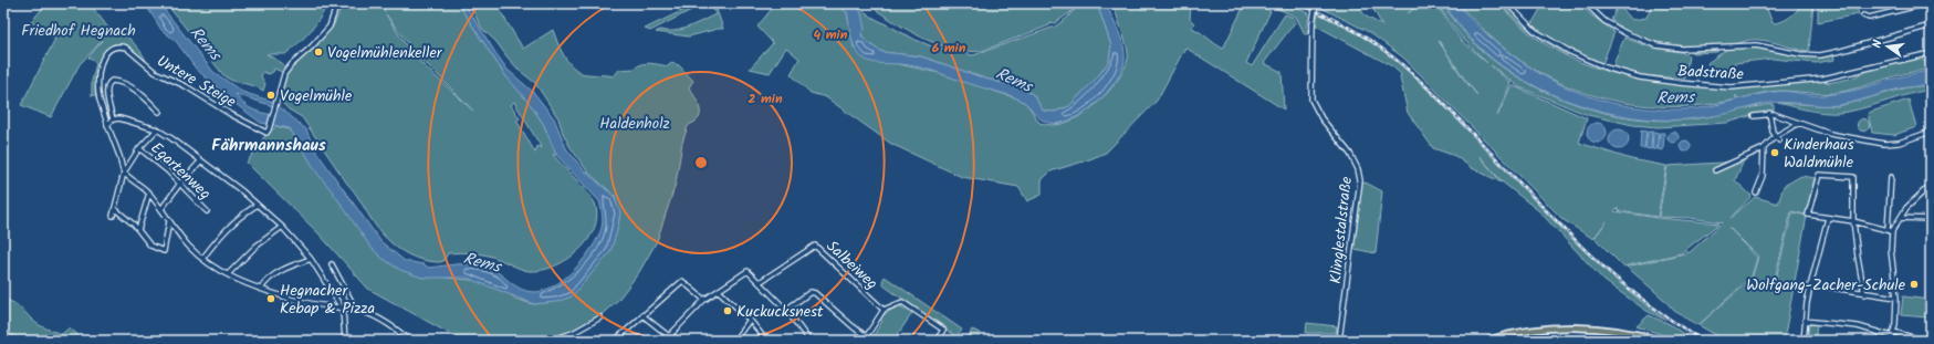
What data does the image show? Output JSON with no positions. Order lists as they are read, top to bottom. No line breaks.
{"streets":{"street":["Badstraße","Untere Steige","Egartenweg","Klinglestalstraße","Salbeiweg"]},"districts":["Fährmannshaus"],"water":["Rems"],"parks":["Friedhof Hegnach","Haldenholz"],"places":["Vogelmühlenkeller","Vogelmühle","Kinderhaus Waldmühle","Wolfgang-Zacher-Schule","Hegnacher Kebap & Pizza","Kuckucksnest"],"north":"left","rings":["4 min","6 min","2 min"]}
